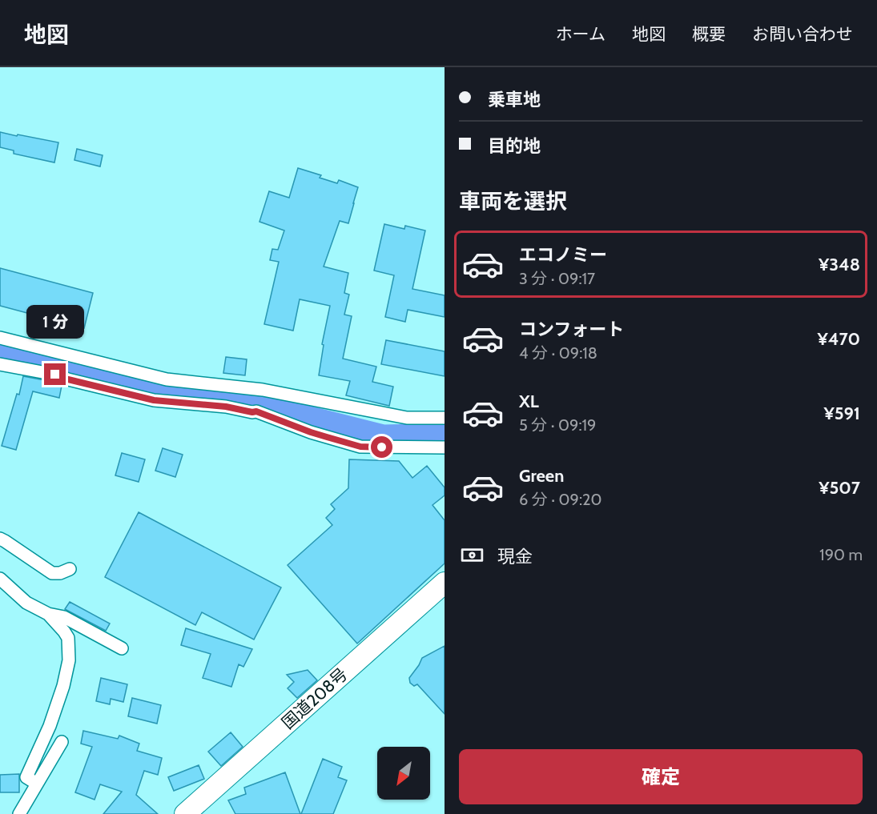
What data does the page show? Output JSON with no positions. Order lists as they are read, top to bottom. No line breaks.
{"streets":{"highway":["国道208号"]},"north":"bottom left","page":{"header":"地図","nav":["ホーム","地図","概要","お問い合わせ"],"banner":["乗車地","目的地"],"heading":"車両を選択","list":[{"name":"エコノミー","note":"3 分 · 09:17","value":"¥348"},{"name":"コンフォート","note":"4 分 · 09:18","value":"¥470"},{"name":"XL","note":"5 分 · 09:19","value":"¥591"},{"name":"Green","note":"6 分 · 09:20","value":"¥507"}],"bubble":"1 分","pay":["現金","190 m"],"buttons":"確定"}}
